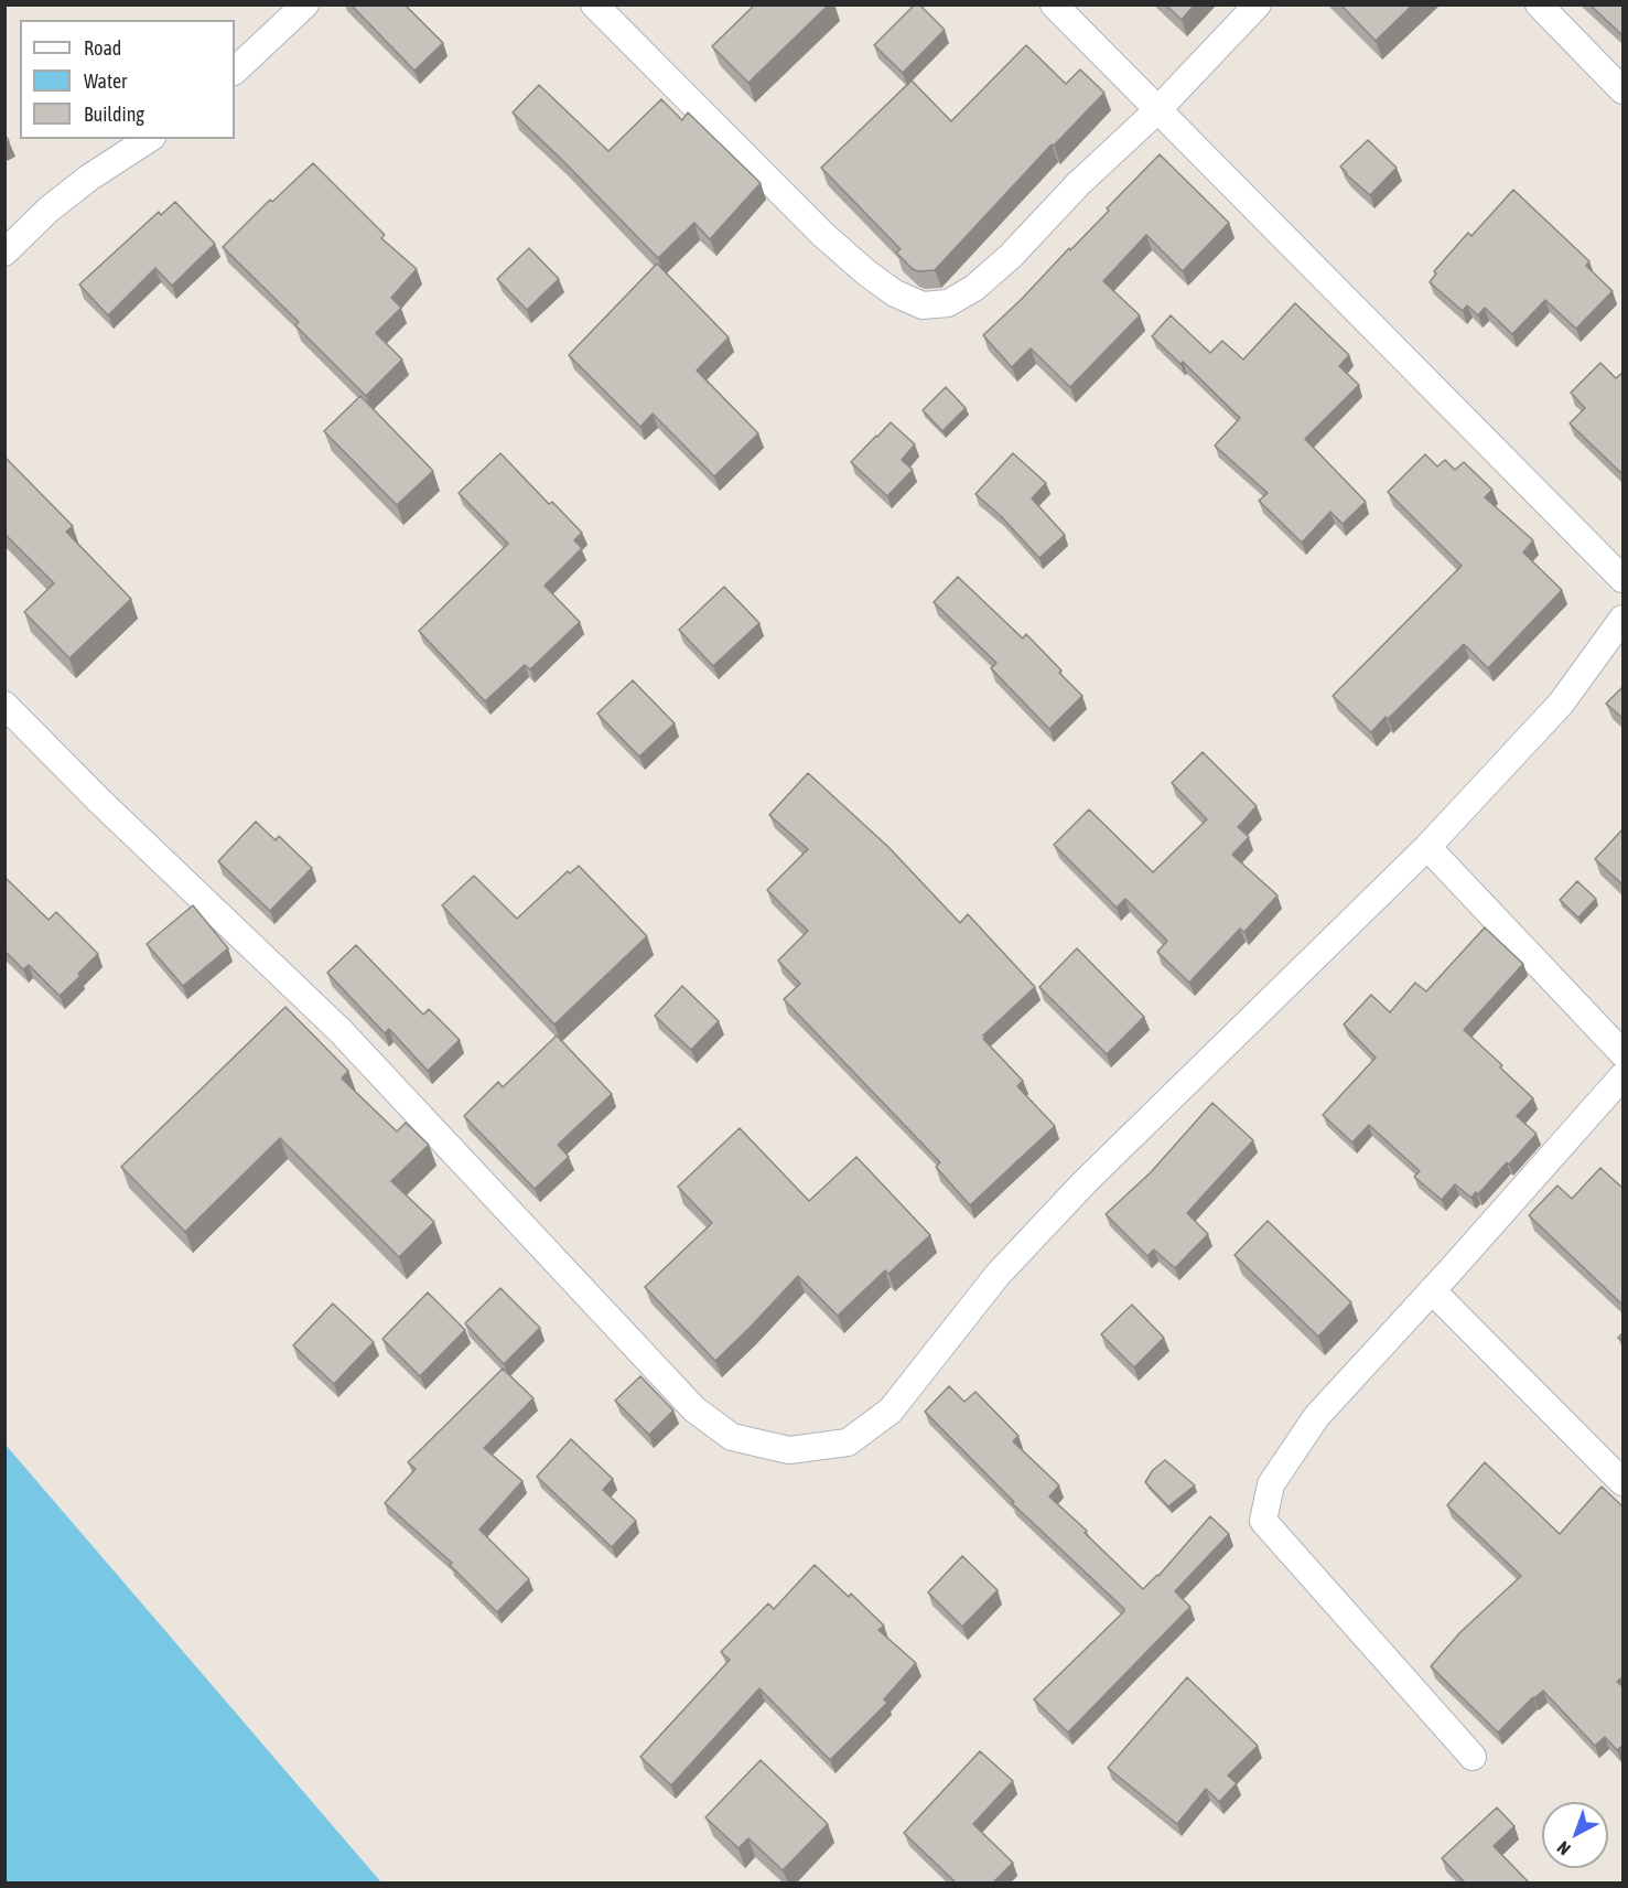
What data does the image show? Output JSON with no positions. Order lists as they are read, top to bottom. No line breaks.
{"legend":["Road","Water","Building"],"north":"bottom left"}
